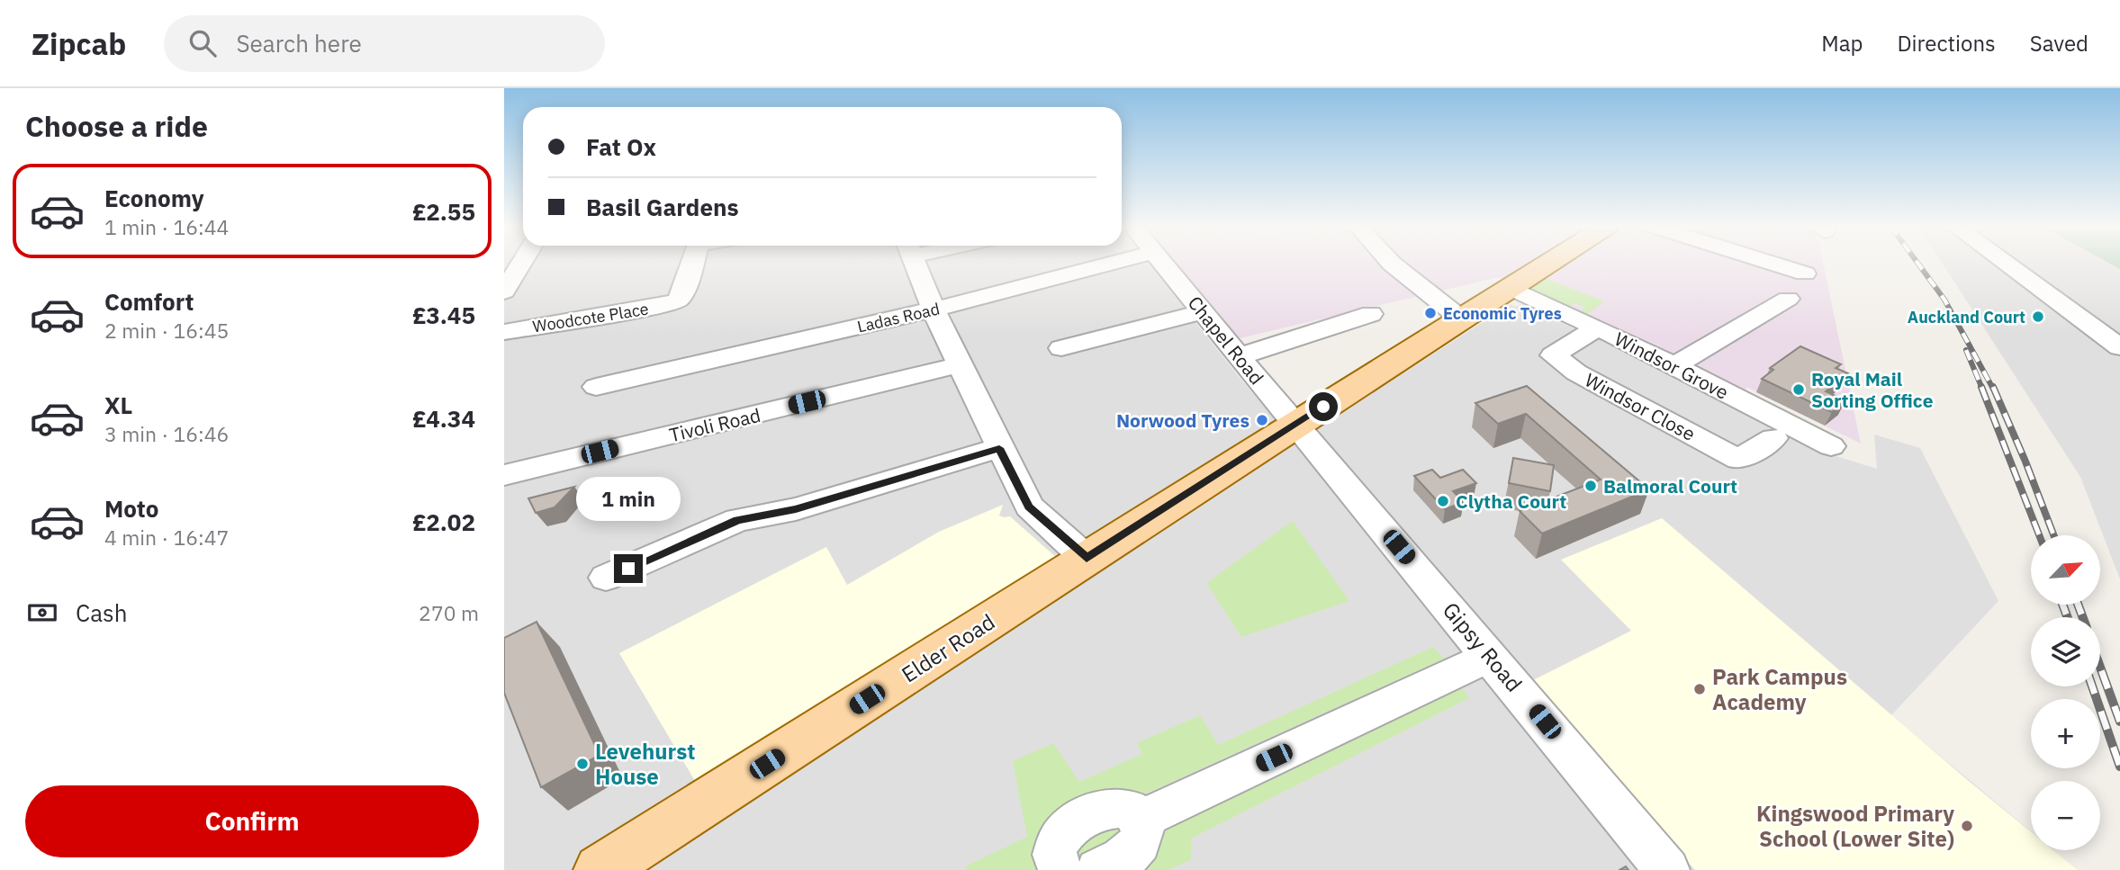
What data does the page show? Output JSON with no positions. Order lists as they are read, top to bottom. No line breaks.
{"streets":{"main road":["Elder Road"],"street":["Woodcote Place","Ladas Road","Chapel Road","Windsor Grove","Windsor Close","Tivoli Road","Gipsy Road"]},"crossings":[["Chapel Road","Gipsy Road"],["Chapel Road","Elder Road"],["Windsor Grove","Windsor Close"],["Windsor Grove","Elder Road"],["Gipsy Road","Elder Road"]],"places":["Economic Tyres","Auckland Court","Royal Mail Sorting Office","Norwood Tyres","Balmoral Court","Clytha Court","Park Campus Academy","Levehurst House","Kingswood Primary School (Lower Site)"],"north":"top right","page":{"header":"Zipcab","search":"Search here","nav":["Map","Directions","Saved"],"heading":"Choose a ride","banner":["Fat Ox","Basil Gardens"],"list":[{"name":"Economy","note":"1 min · 16:44","value":"£2.55"},{"name":"Comfort","note":"2 min · 16:45","value":"£3.45"},{"name":"XL","note":"3 min · 16:46","value":"£4.34"},{"name":"Moto","note":"4 min · 16:47","value":"£2.02"}],"bubble":"1 min","map_buttons":["+","−"],"pay":["Cash","270 m"],"buttons":"Confirm"}}
